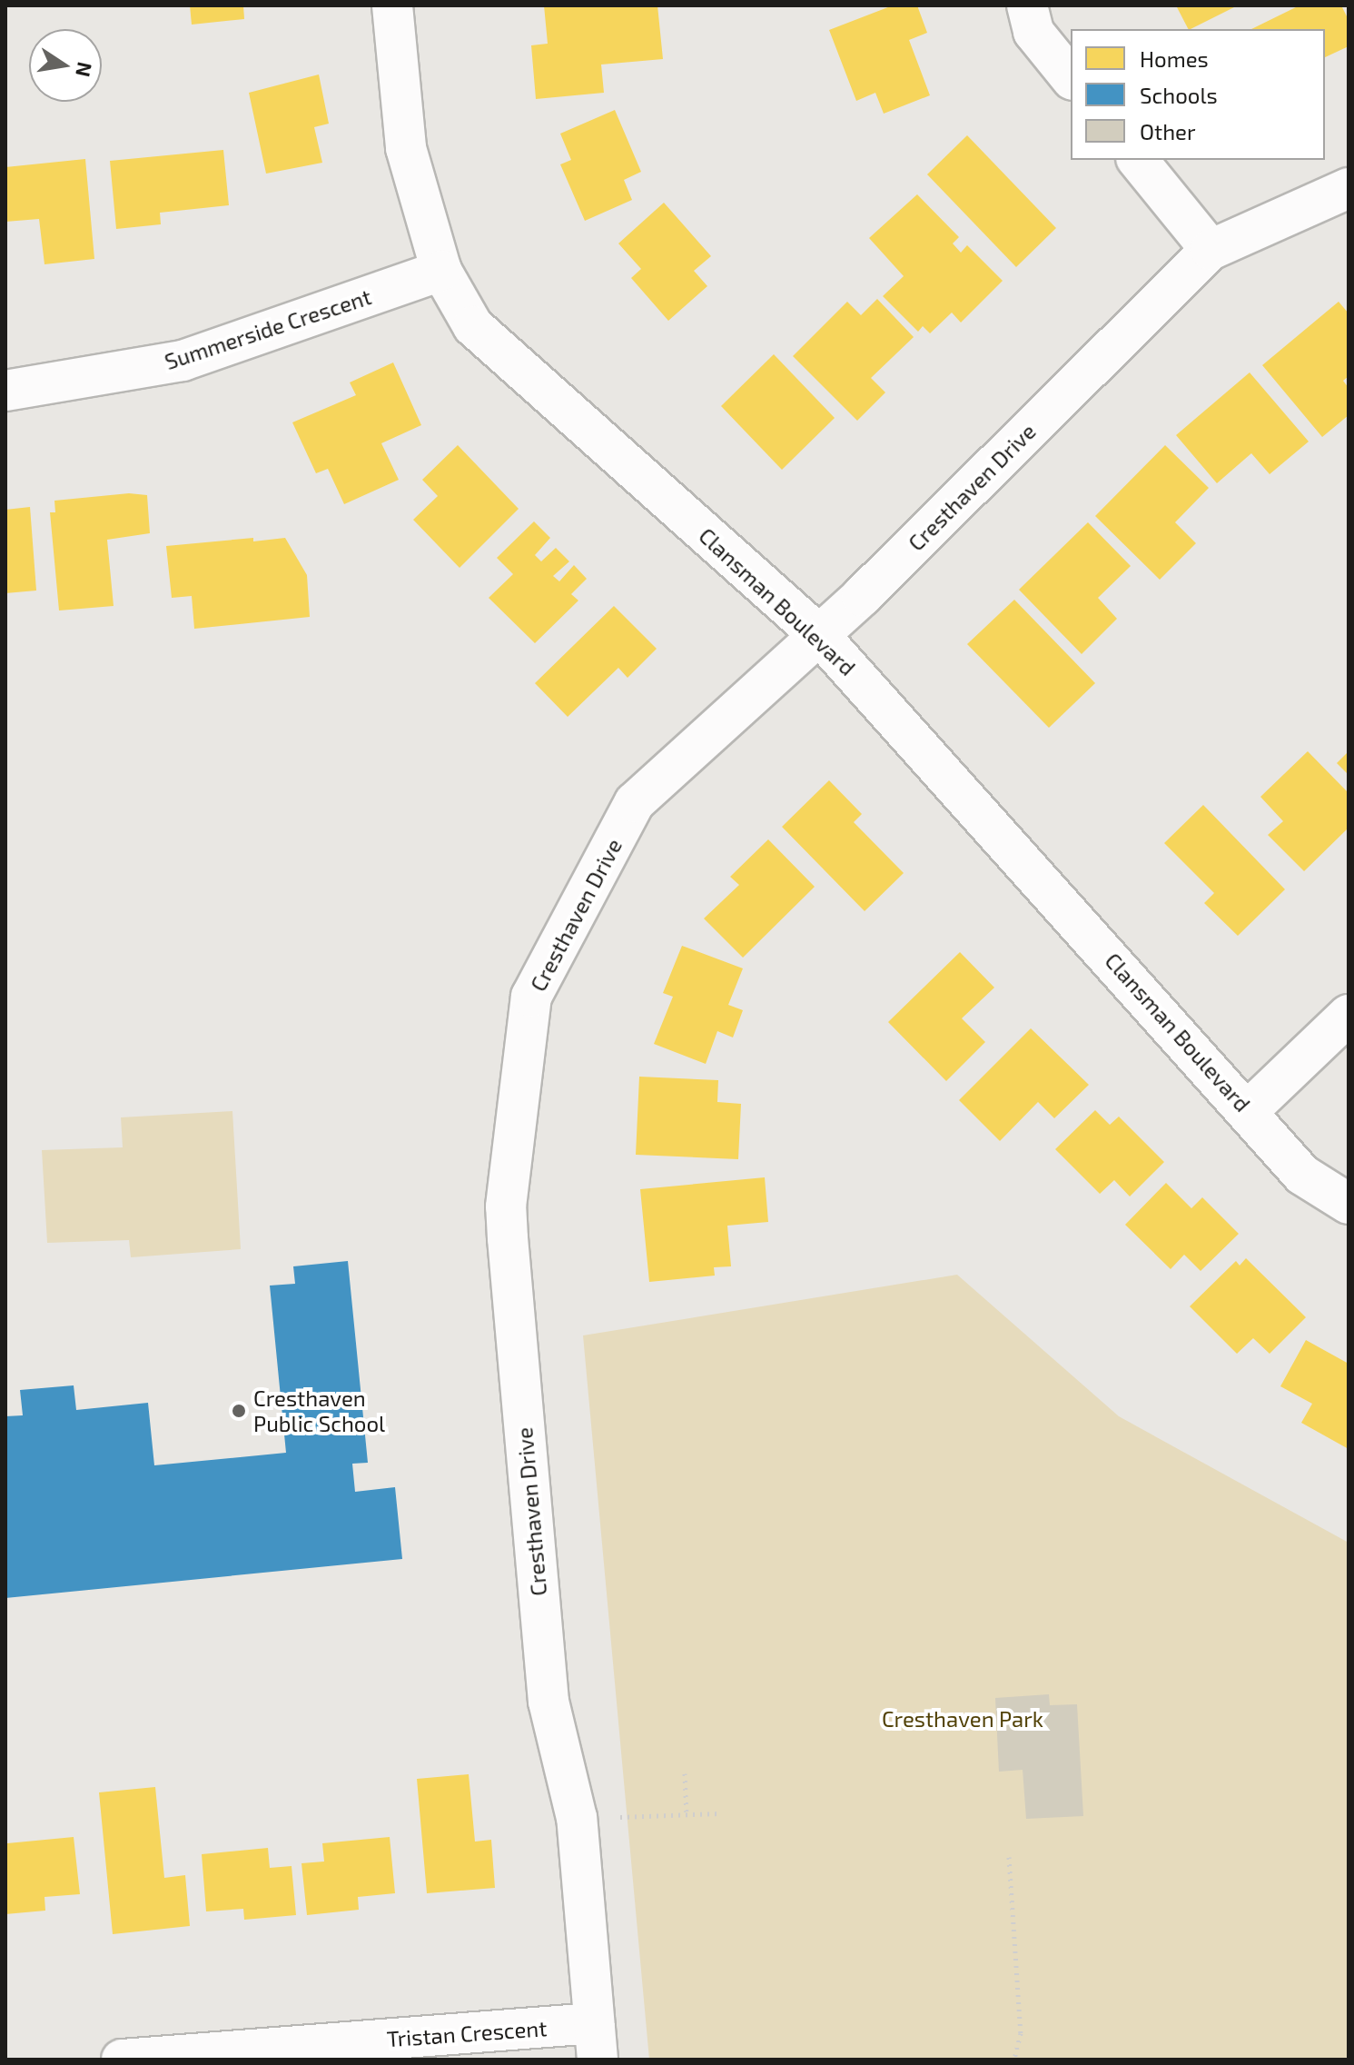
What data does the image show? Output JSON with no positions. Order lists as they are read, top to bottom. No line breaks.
{"streets":{"street":["Summerside Crescent","Cresthaven Drive","Clansman Boulevard","Tristan Crescent"]},"crossings":[["Summerside Crescent","Clansman Boulevard"],["Cresthaven Drive","Clansman Boulevard"],["Cresthaven Drive","Tristan Crescent"]],"parks":["Cresthaven Park"],"places":["Cresthaven Public School"],"legend":["Homes","Schools","Other"],"north":"right"}
